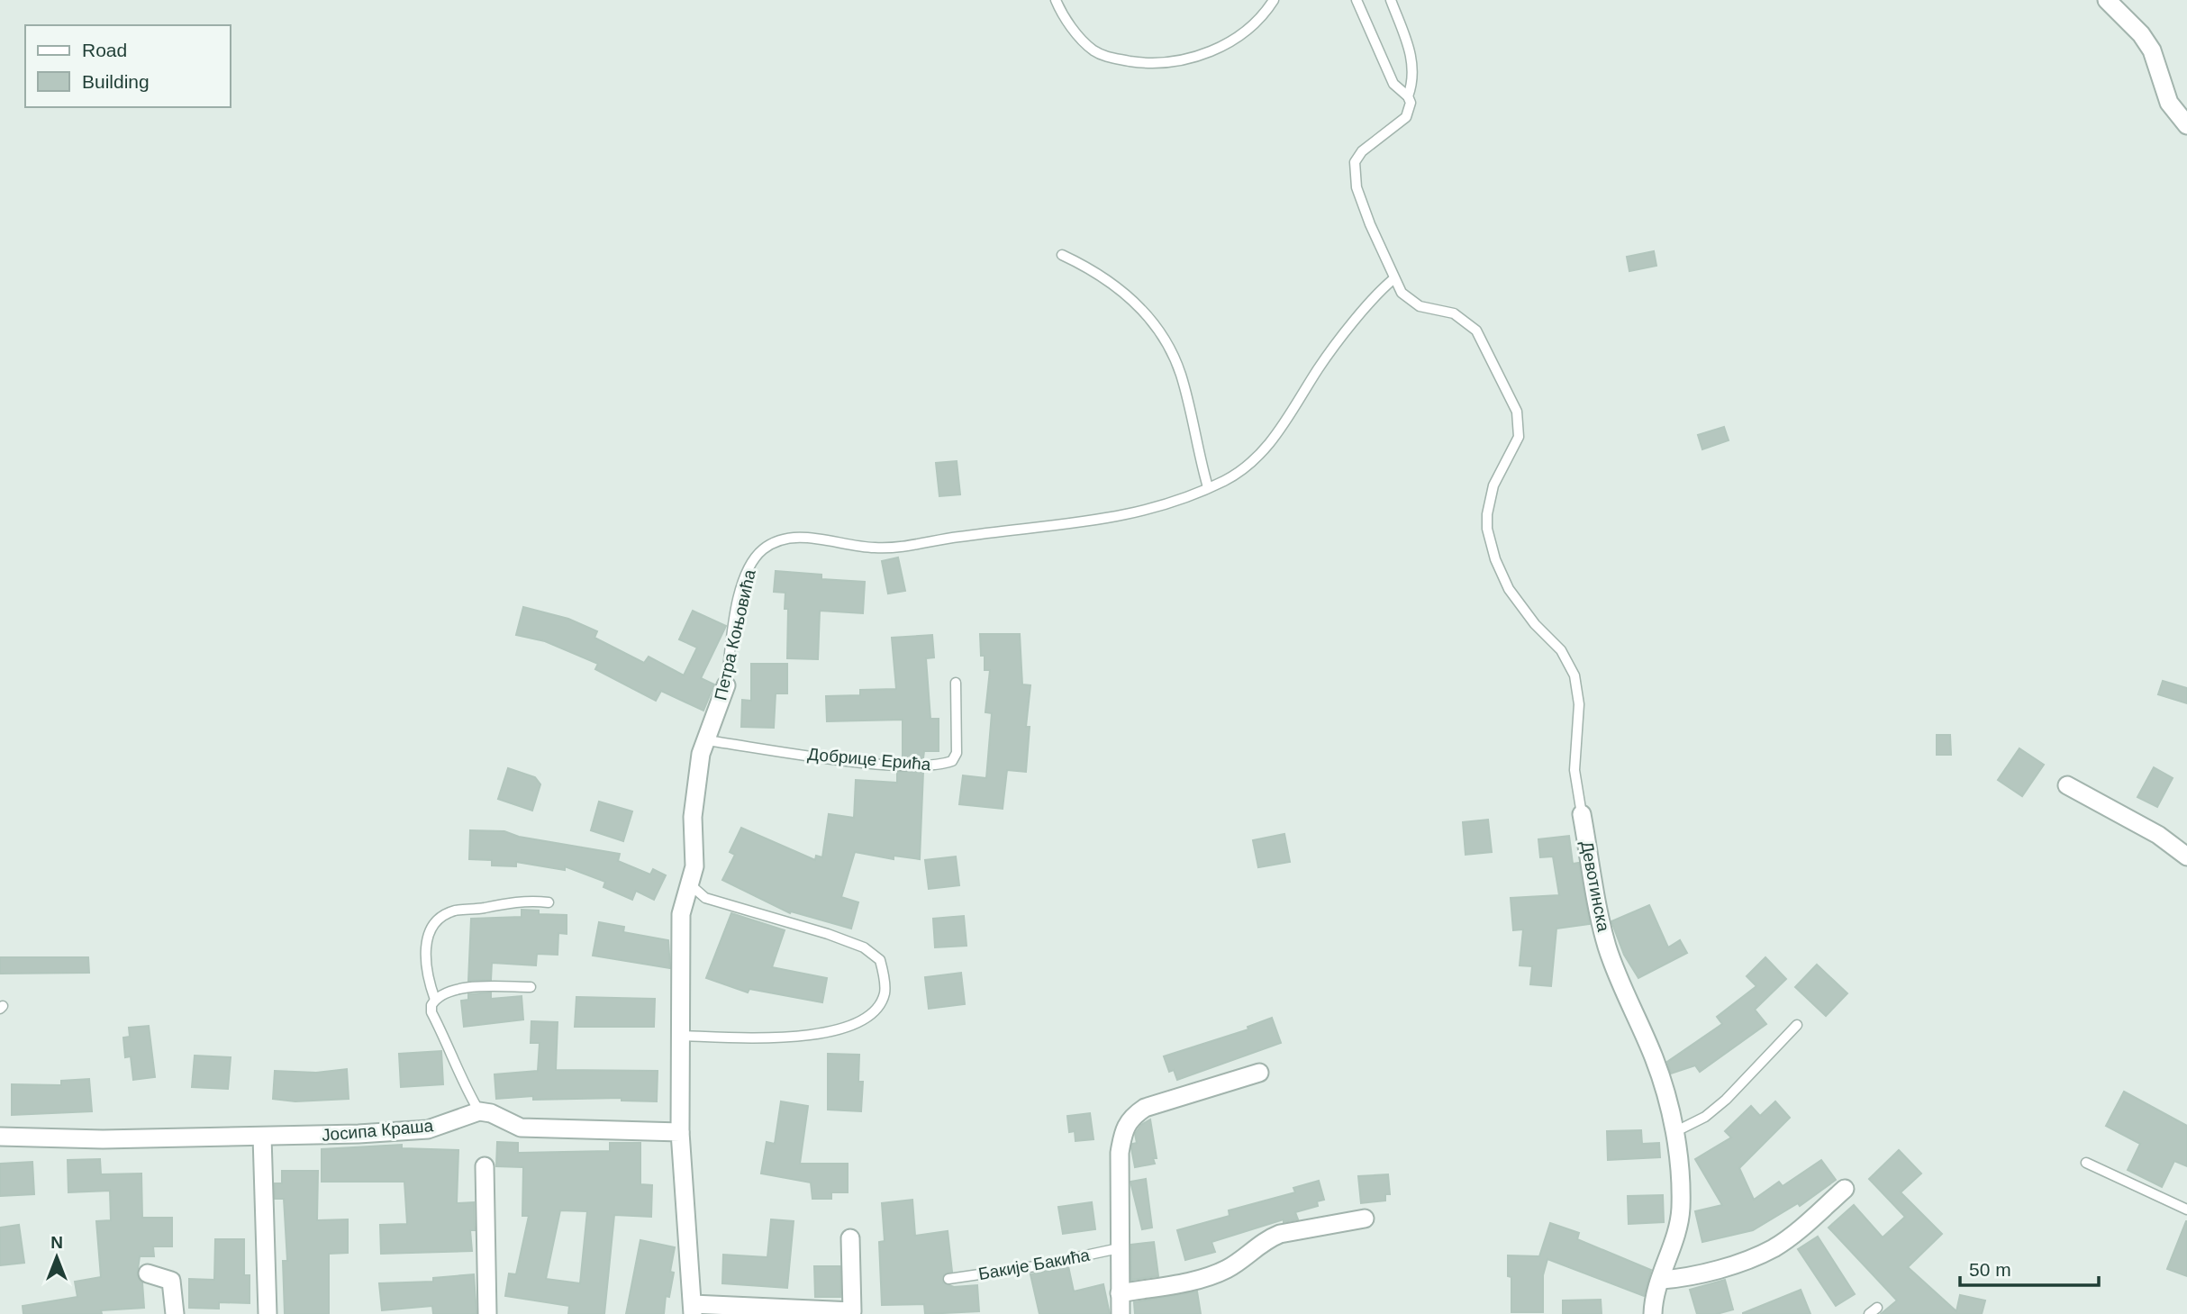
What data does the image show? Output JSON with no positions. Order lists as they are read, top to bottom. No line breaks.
{"streets":{"street":["Петра Коњовића","Девотинска","Јосипа Краша"],"lane":["Добрице Ерића","Бакије Бакића"]},"crossings":[["Петра Коњовића","Добрице Ерића"],["Петра Коњовића","Девотинска"]],"legend":["Road","Building"],"scale_bar":"50 m","north":"top"}
